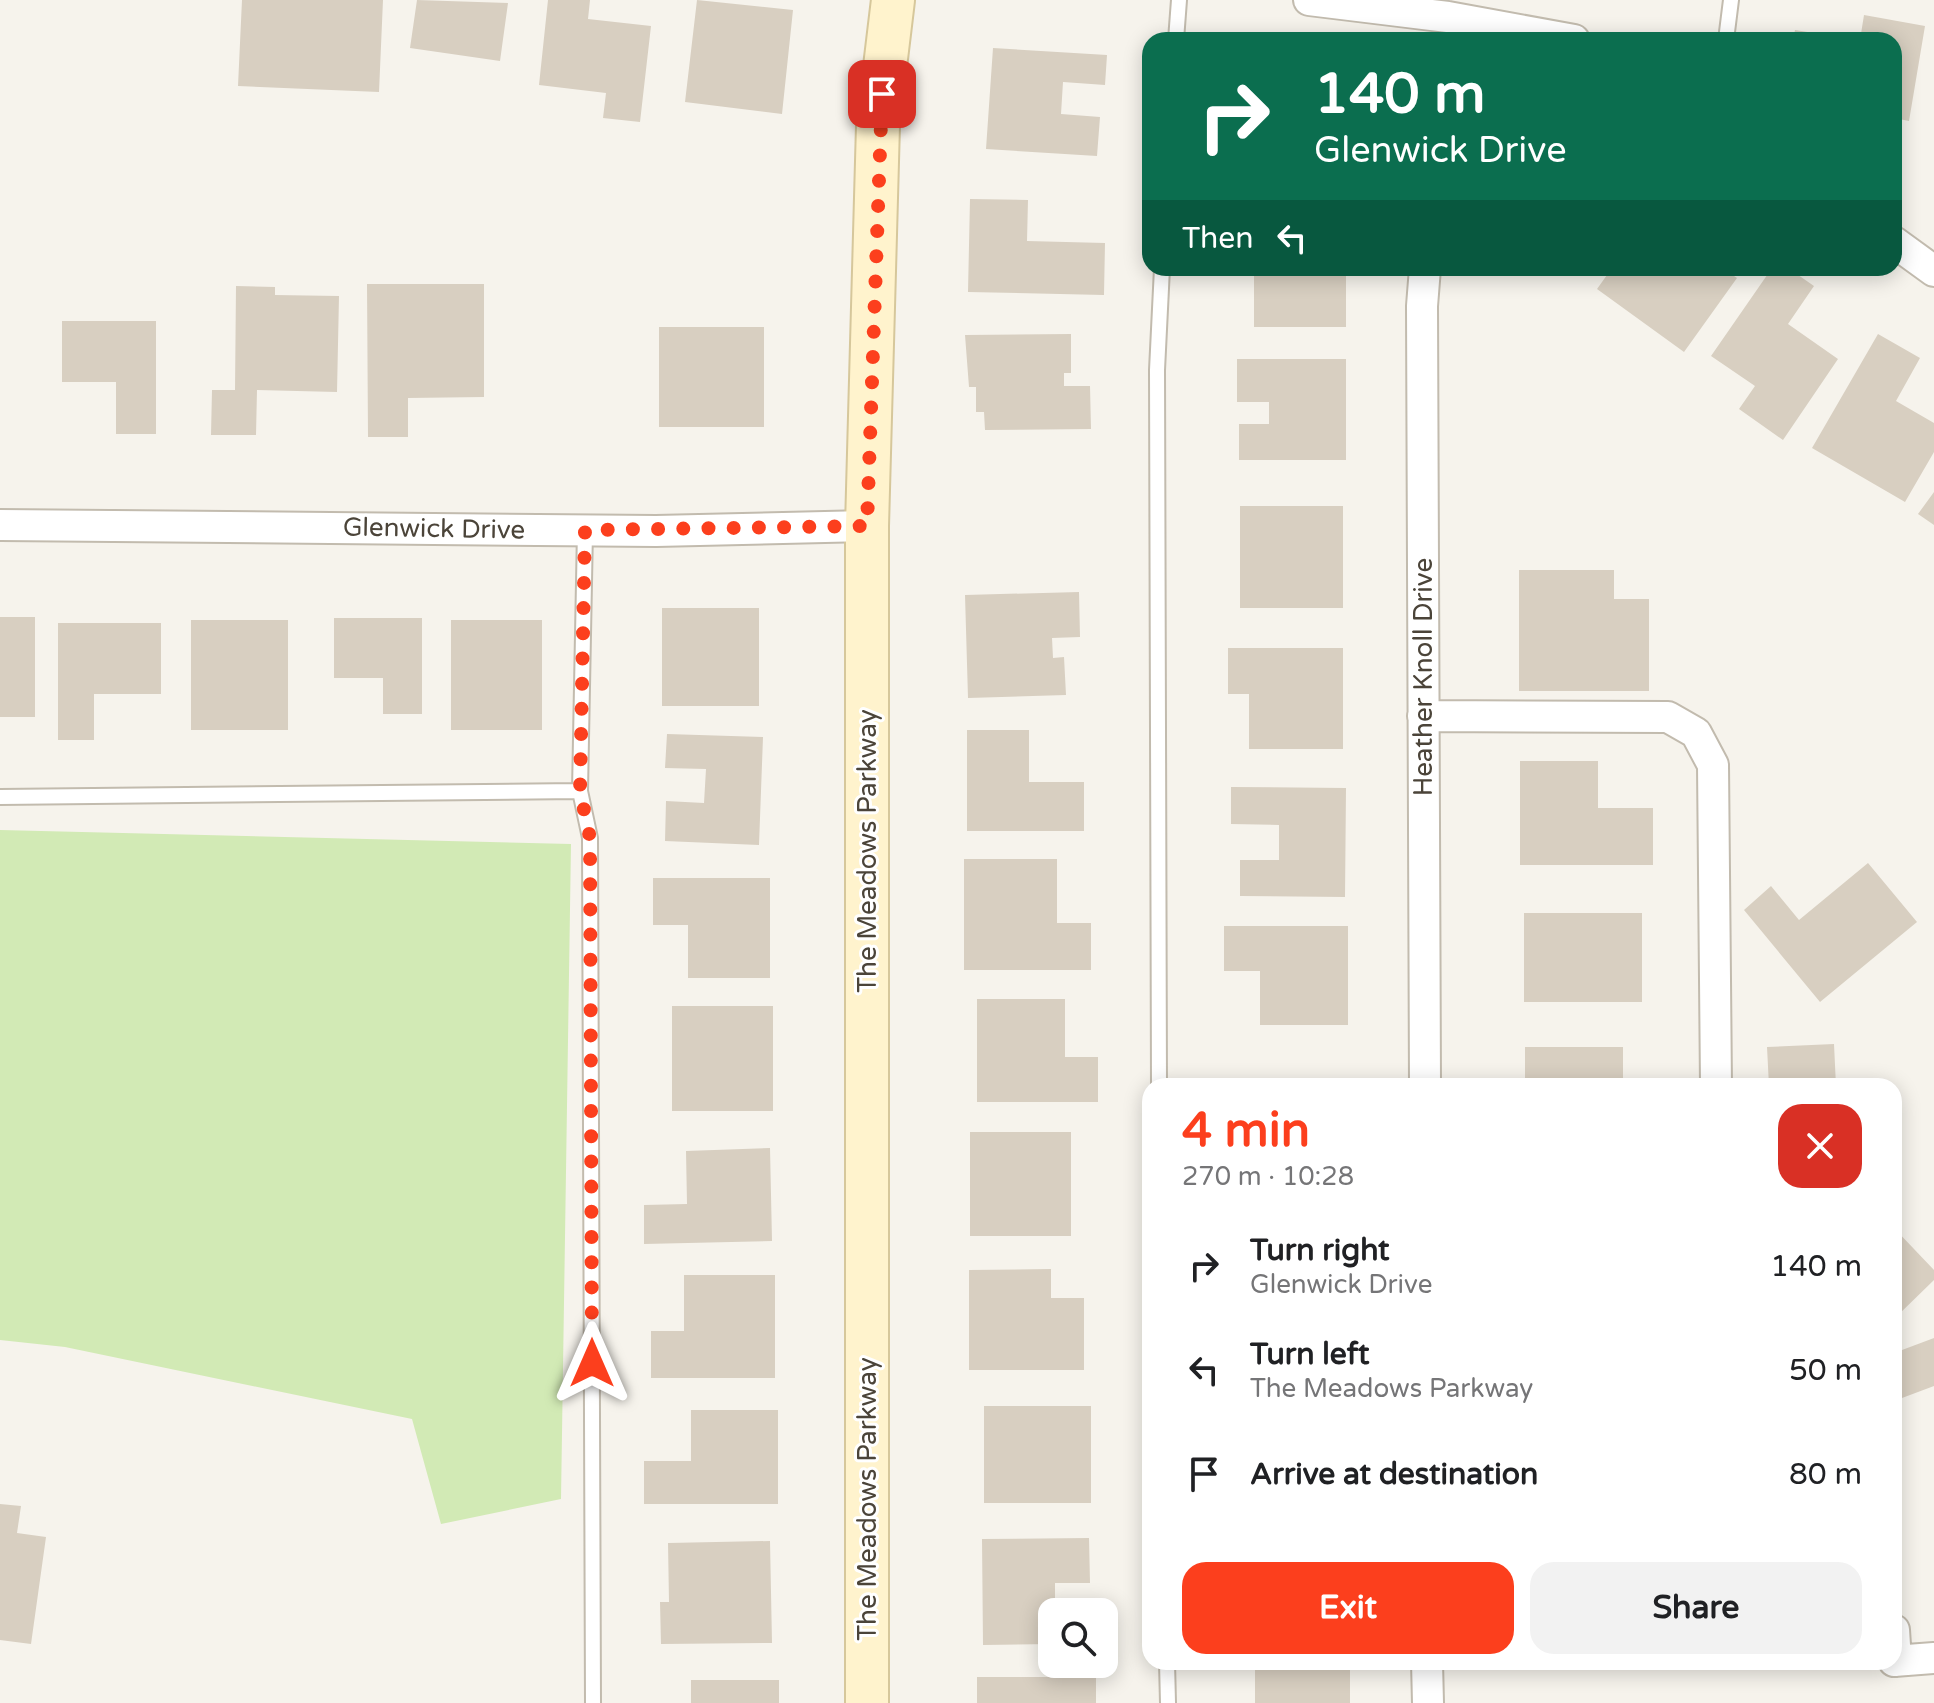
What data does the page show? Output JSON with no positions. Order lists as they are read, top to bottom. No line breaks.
{"streets":{"street":["Glenwick Drive","Heather Knoll Drive","The Meadows Parkway"]},"crossings":[["Glenwick Drive","The Meadows Parkway"]],"page":{"turn":["140 m","Glenwick Drive"],"then":"Then","heading":["4 min","270 m · 10:28"],"list":[{"name":"Turn right","note":"Glenwick Drive","value":"140 m"},{"name":"Turn left","note":"The Meadows Parkway","value":"50 m"},{"name":"Arrive at destination","value":"80 m"}],"buttons":["Exit","Share"]}}
